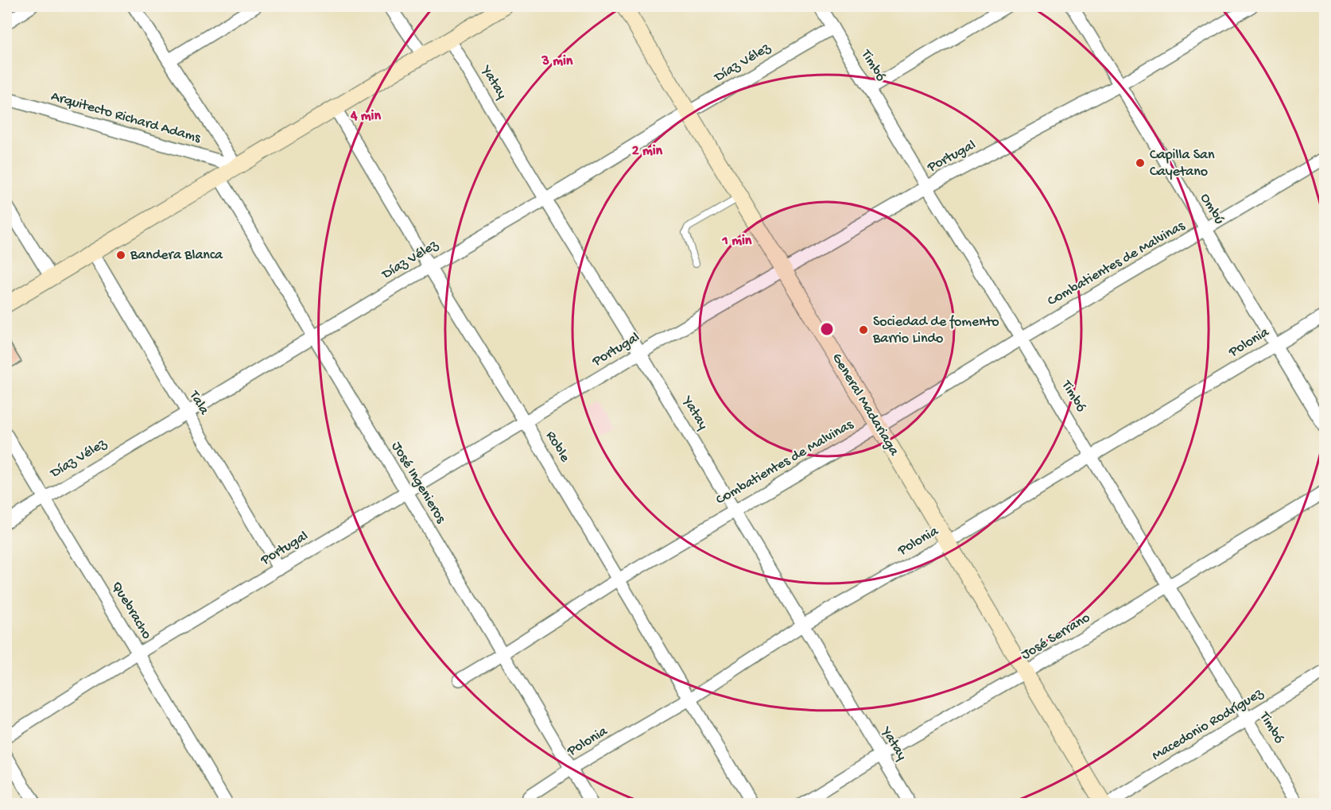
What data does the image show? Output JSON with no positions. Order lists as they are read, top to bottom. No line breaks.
{"streets":{"street":["Díaz Vélez","Timbó","Yatay","Arquitecto Richard Adams","Portugal","Ombú","Combatientes de Malvinas","Polonia","Tala","General Madariaga","Roble","José Ingenieros","Quebracho","José Serrano","Macedonio Rodríguez"]},"crossings":[["Díaz Vélez","Timbó"],["Díaz Vélez","Yatay"],["Díaz Vélez","Tala"],["Díaz Vélez","General Madariaga"],["Díaz Vélez","Roble"],["Díaz Vélez","José Ingenieros"],["Díaz Vélez","Quebracho"],["Timbó","Portugal"],["Timbó","Combatientes de Malvinas"],["Timbó","Polonia"],["Timbó","José Serrano"],["Timbó","Macedonio Rodríguez"],["Yatay","Portugal"],["Yatay","Combatientes de Malvinas"],["Yatay","Polonia"],["Yatay","José Serrano"],["Portugal","Ombú"],["Portugal","Tala"],["Portugal","General Madariaga"],["Portugal","Roble"],["Portugal","José Ingenieros"],["Portugal","Quebracho"],["Ombú","Combatientes de Malvinas"],["Ombú","Polonia"],["Combatientes de Malvinas","General Madariaga"],["Combatientes de Malvinas","Roble"],["Combatientes de Malvinas","José Ingenieros"],["Polonia","General Madariaga"],["Polonia","Roble"],["Polonia","José Ingenieros"],["General Madariaga","José Serrano"]],"places":["Capilla San Cayetano","Bandera Blanca","Sociedad de fomento Barrio Lindo"],"rings":["3 min","4 min","2 min","1 min"]}
